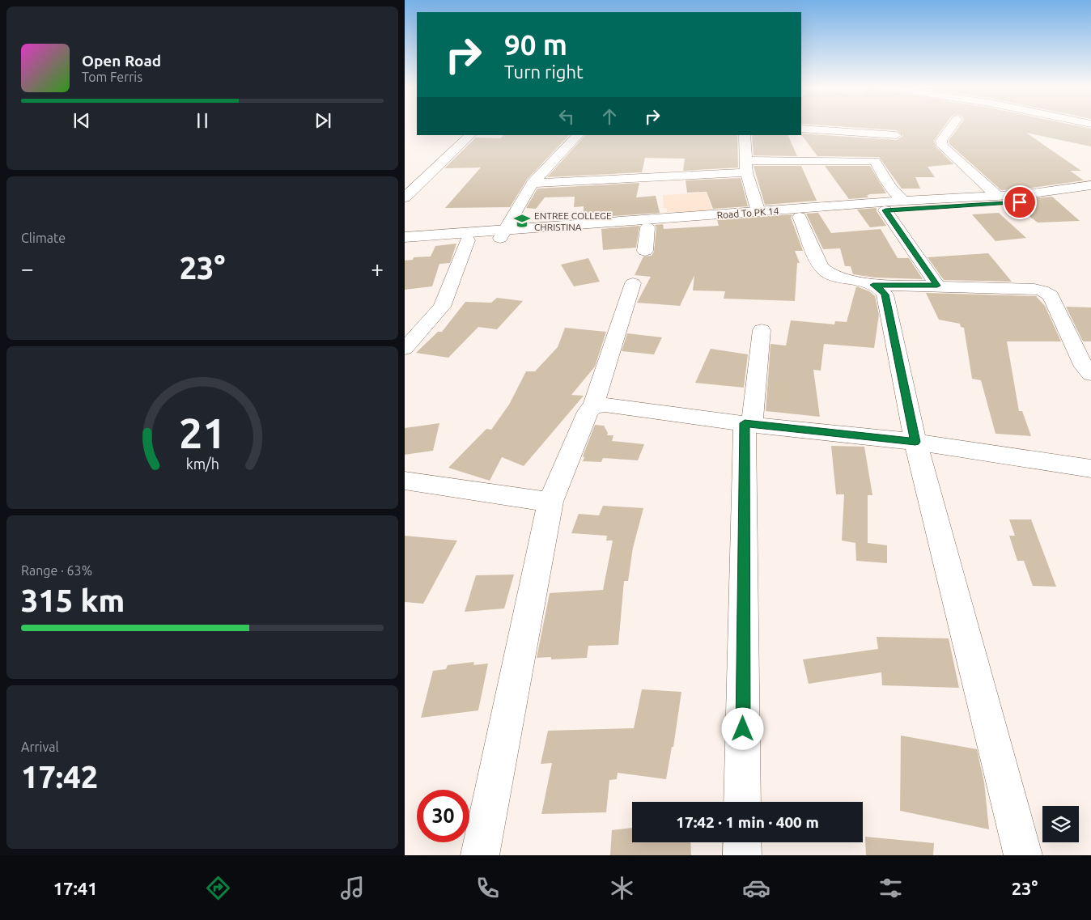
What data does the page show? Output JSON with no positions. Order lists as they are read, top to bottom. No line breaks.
{"streets":{"street":["Road To PK 14"]},"places":{"school or university":["ENTREE COLLEGE CHRISTINA"]},"page":{"turn":["90 m","Turn right"],"song":["Open Road","Tom Ferris"],"tile":["Climate",["Range · 63%","315 km"],["Arrival","17:42"]],"heat":["−","23°","+"],"limit":"30","trip":"17:42 · 1 min · 400 m","tabs":["17:41","23°"],"gauge":["21","km/h"]}}
